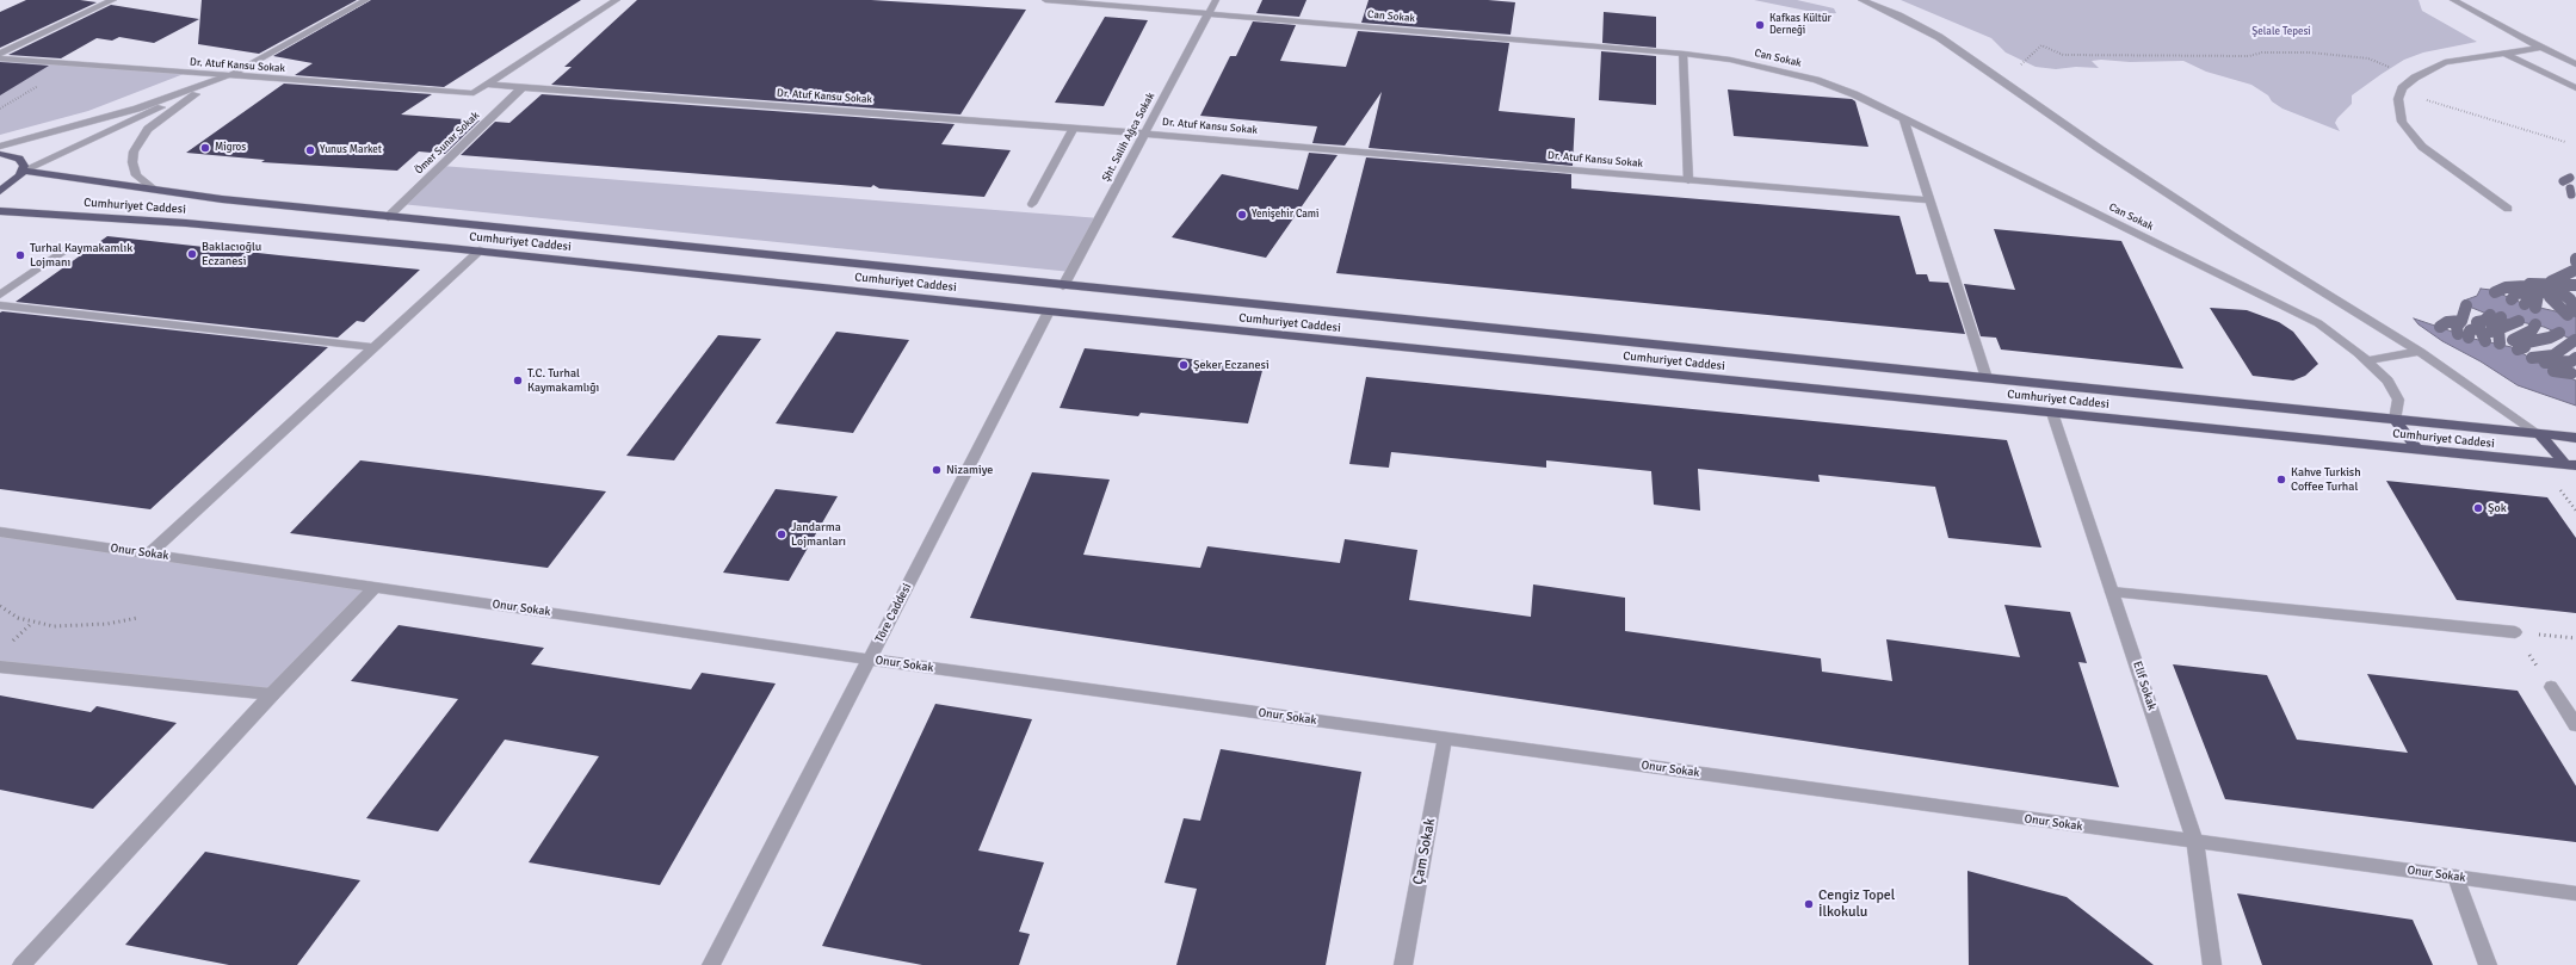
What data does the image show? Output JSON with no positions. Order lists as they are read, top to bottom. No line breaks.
{"streets":{"highway":["Cumhuriyet Caddesi"],"street":["Can Sokak","Dr. Atuf Kansu Sokak","Şht. Salih Ağca Sokak","Ömer Sunar Sokak","Onur Sokak","Töre Caddesi","Elif Sokak","Çam Sokak"]},"crossings":[["Can Sokak","Şht. Salih Ağca Sokak"],["Can Sokak","Cumhuriyet Caddesi"],["Dr. Atuf Kansu Sokak","Şht. Salih Ağca Sokak"],["Dr. Atuf Kansu Sokak","Ömer Sunar Sokak"],["Şht. Salih Ağca Sokak","Cumhuriyet Caddesi"],["Ömer Sunar Sokak","Cumhuriyet Caddesi"],["Cumhuriyet Caddesi","Töre Caddesi"],["Cumhuriyet Caddesi","Elif Sokak"],["Onur Sokak","Töre Caddesi"],["Onur Sokak","Elif Sokak"],["Onur Sokak","Çam Sokak"]],"parks":["Şelale Tepesi"],"places":["Kafkas Kültür Derneği","Migros","Yunus Market","Yenişehir Cami","Baklacıoğlu Eczanesi","Turhal Kaymakamlık Lojmanı","Şeker Eczanesi","T.C. Turhal Kaymakamlığı","Nizamiye","Kahve Turkish Coffee Turhal","Şok","Jandarma Lojmanları","Cengiz Topel İlkokulu"]}
